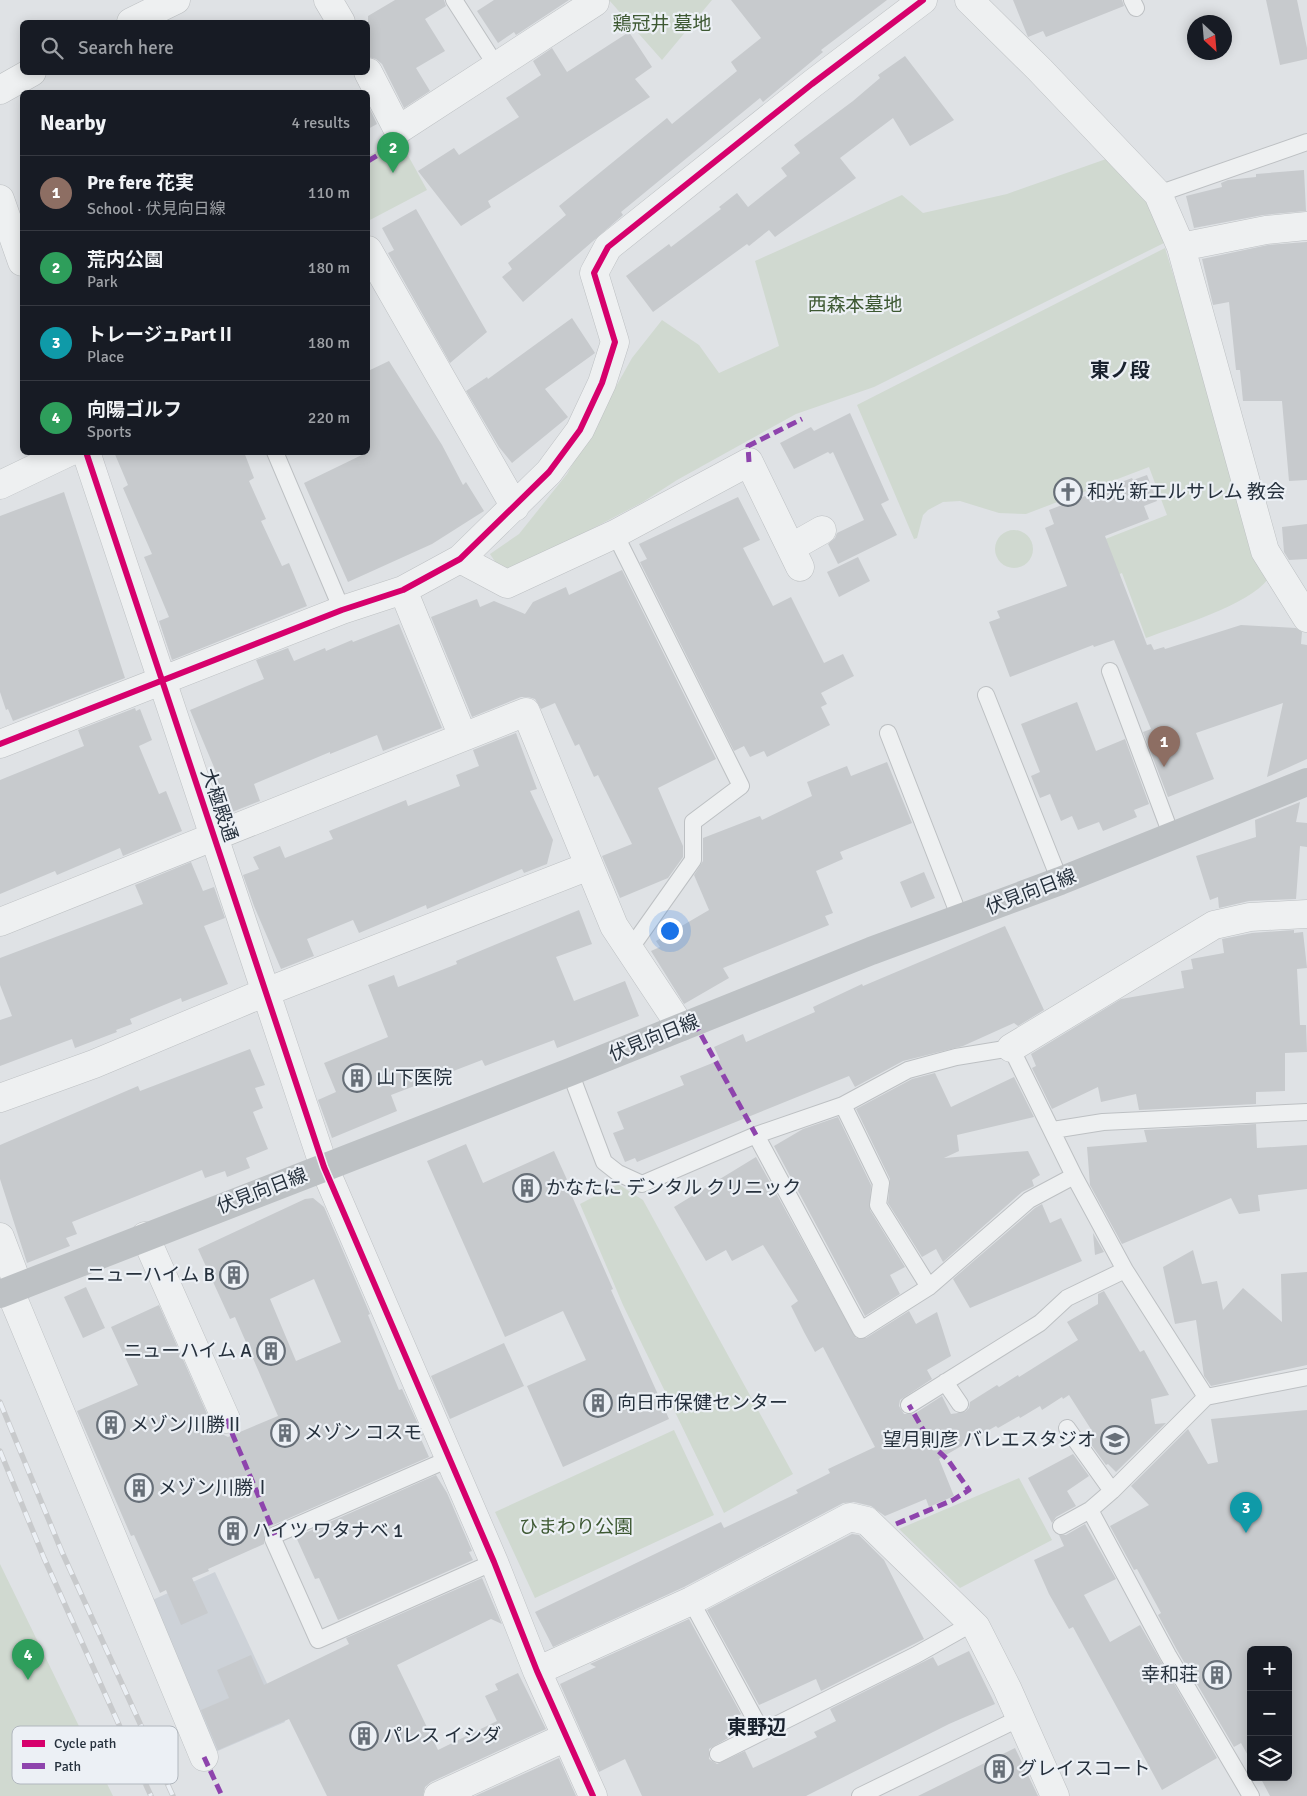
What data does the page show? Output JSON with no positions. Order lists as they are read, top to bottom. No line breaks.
{"streets":{"main road":["伏見向日線"],"street":["大極殿通"]},"crossings":[["大極殿通","伏見向日線"]],"districts":["東ノ段","東野辺"],"parks":["鶏冠井 墓地","西森本墓地","ひまわり公園"],"places":{"church":["和光 新エルサレム 教会"],"building":["山下医院","かなたに デンタル クリニック","ニューハイム B","ニューハイム A","向日市保健センター","メゾン川勝Ⅱ","メゾン コスモ","メゾン川勝Ⅰ","ハイツ ワタナベ 1","幸和荘","パレス イシダ","グレイスコート"],"school or university":["望月則彦 バレエスタジオ"]},"legend":["Cycle path","Path"],"north":"bottom right","page":{"search":"Search here","heading":["Nearby","4 results"],"pins":["2","1","3","4"],"list":[{"mark":"1","name":"Pre fere 花実","note":"School · 伏見向日線","value":"110 m"},{"mark":"2","name":"荒内公園","note":"Park","value":"180 m"},{"mark":"3","name":"トレージュPartⅡ","note":"Place","value":"180 m"},{"mark":"4","name":"向陽ゴルフ","note":"Sports","value":"220 m"}],"map_buttons":["+","−"]}}
